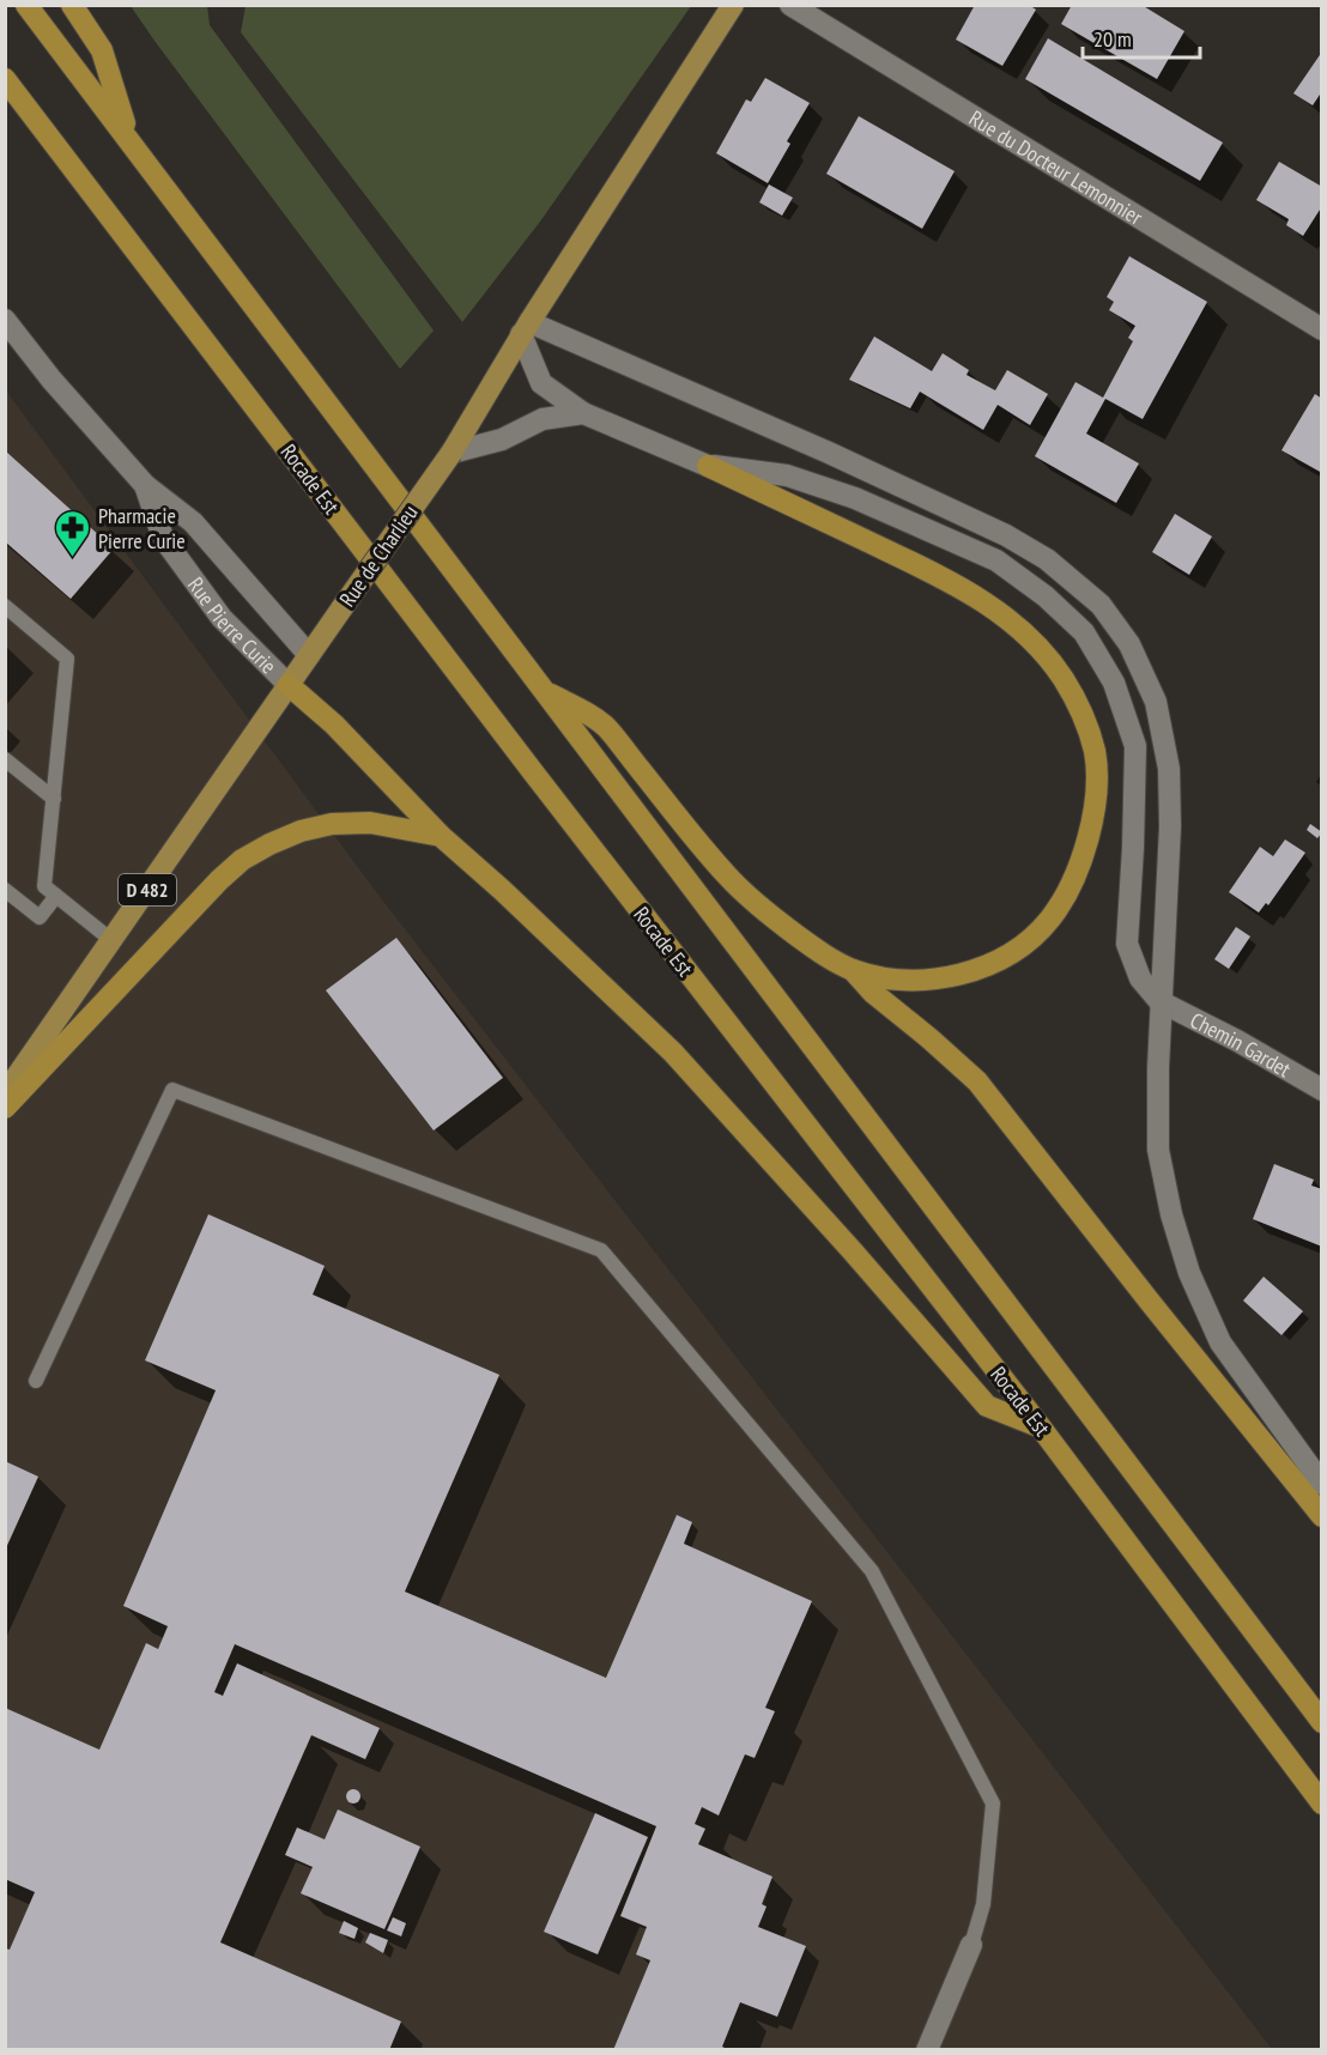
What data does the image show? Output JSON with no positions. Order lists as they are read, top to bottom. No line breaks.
{"streets":{"highway":["Rocade Est"],"main road":["Rue de Charlieu","D 482"],"street":["Rue du Docteur Lemonnier","Rue Pierre Curie","Chemin Gardet"]},"crossings":[["Rue de Charlieu","Rue Pierre Curie"]],"places":{"pharmacy":["Pharmacie Pierre Curie"]},"scale_bar":"20 m"}
